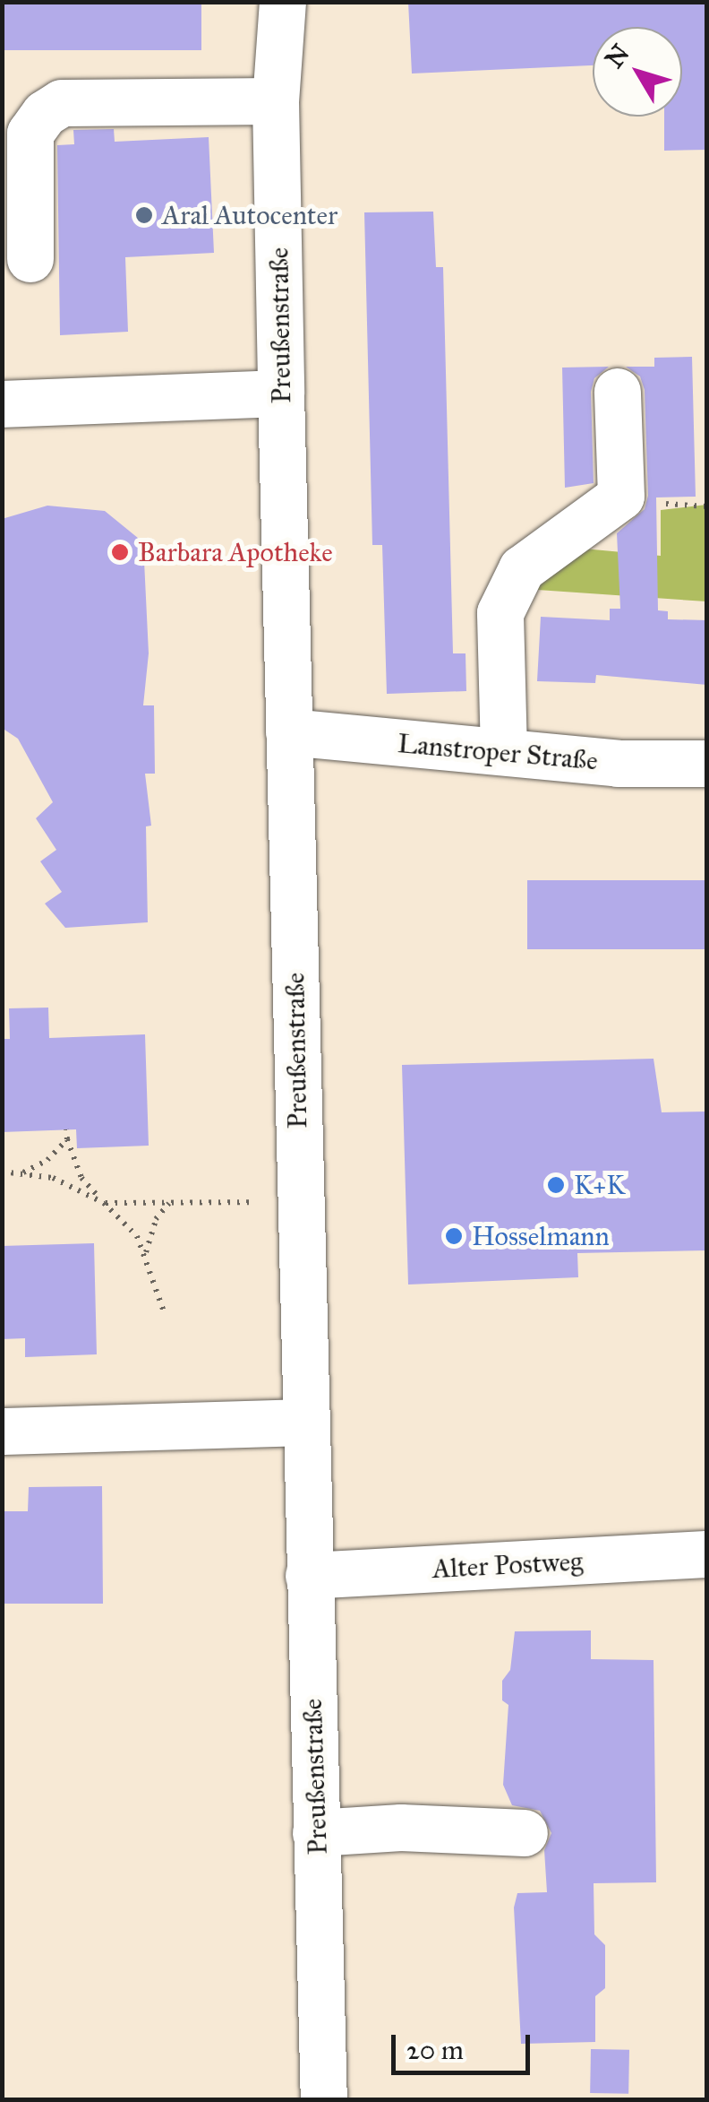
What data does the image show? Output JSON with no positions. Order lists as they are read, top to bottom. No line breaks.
{"streets":{"street":["Preußenstraße","Lanstroper Straße","Alter Postweg"]},"crossings":[["Preußenstraße","Lanstroper Straße"],["Preußenstraße","Alter Postweg"]],"places":["Aral Autocenter","Barbara Apotheke","K+K","Hosselmann"],"scale_bar":"20 m","north":"top left"}
